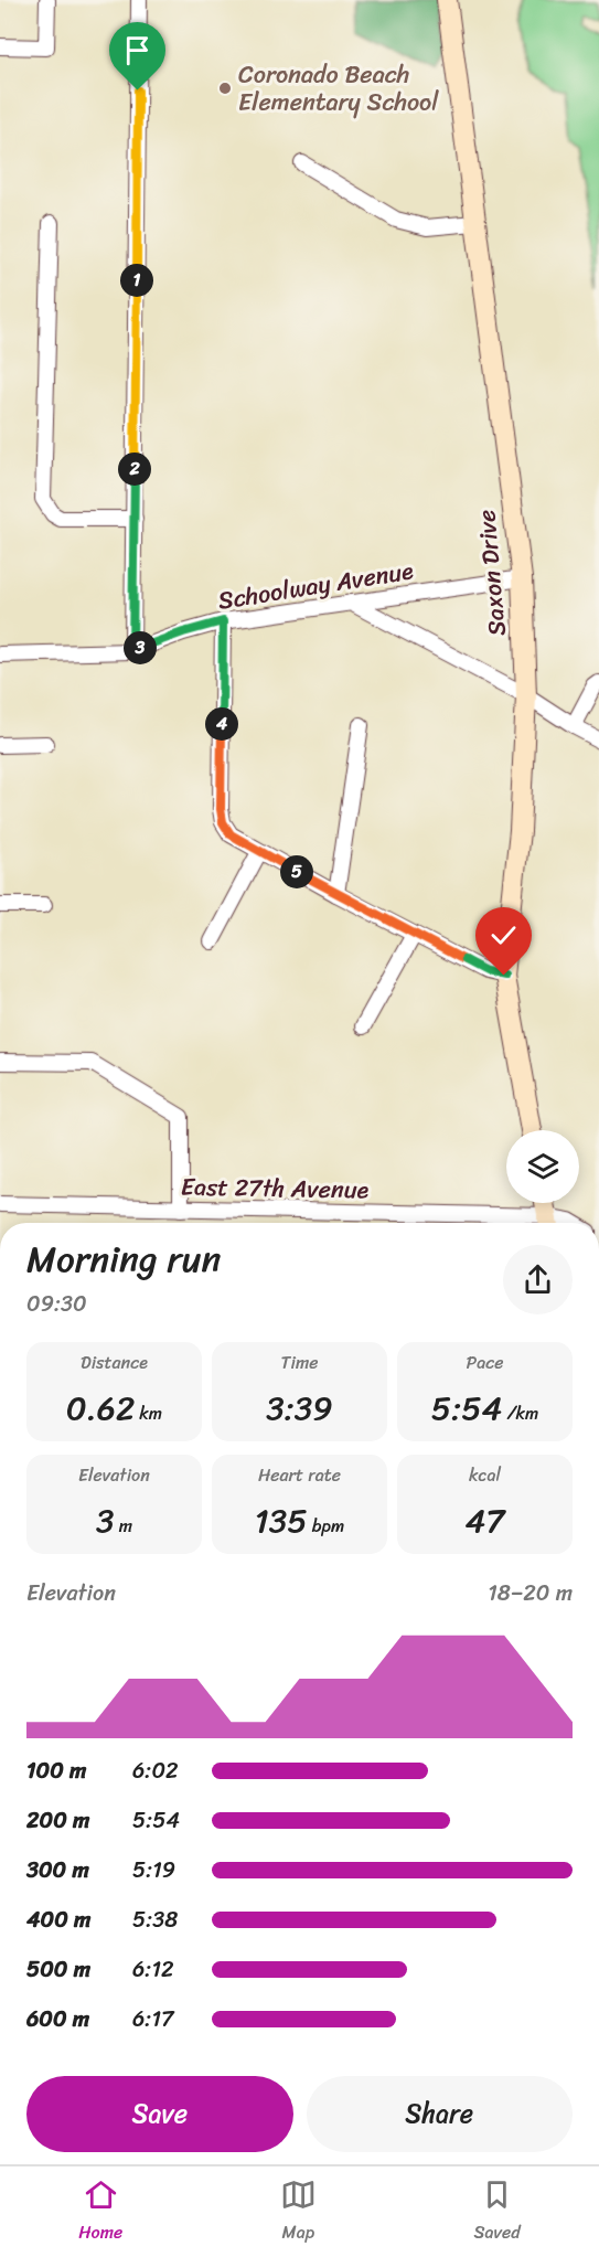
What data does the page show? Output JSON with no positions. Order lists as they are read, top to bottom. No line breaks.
{"streets":{"street":["Saxon Drive","Schoolway Avenue","East 27th Avenue"]},"crossings":[["Saxon Drive","Schoolway Avenue"]],"places":["Coronado Beach Elementary School"],"page":{"pins":["1","2","3","4","5"],"heading":["Morning run","09:30"],"stats":[["Distance","0.62 km"],["Time","3:39"],["Pace","5:54 /km"],["Elevation","3 m"],["Heart rate","135 bpm"],["kcal","47"]],"chart":["Elevation","18–20 m"],"list":[{"name":"100 m","note":"6:02"},{"name":"200 m","note":"5:54"},{"name":"300 m","note":"5:19"},{"name":"400 m","note":"5:38"},{"name":"500 m","note":"6:12"},{"name":"600 m","note":"6:17"}],"buttons":["Save","Share"],"tabs":["Home","Map","Saved"]}}
